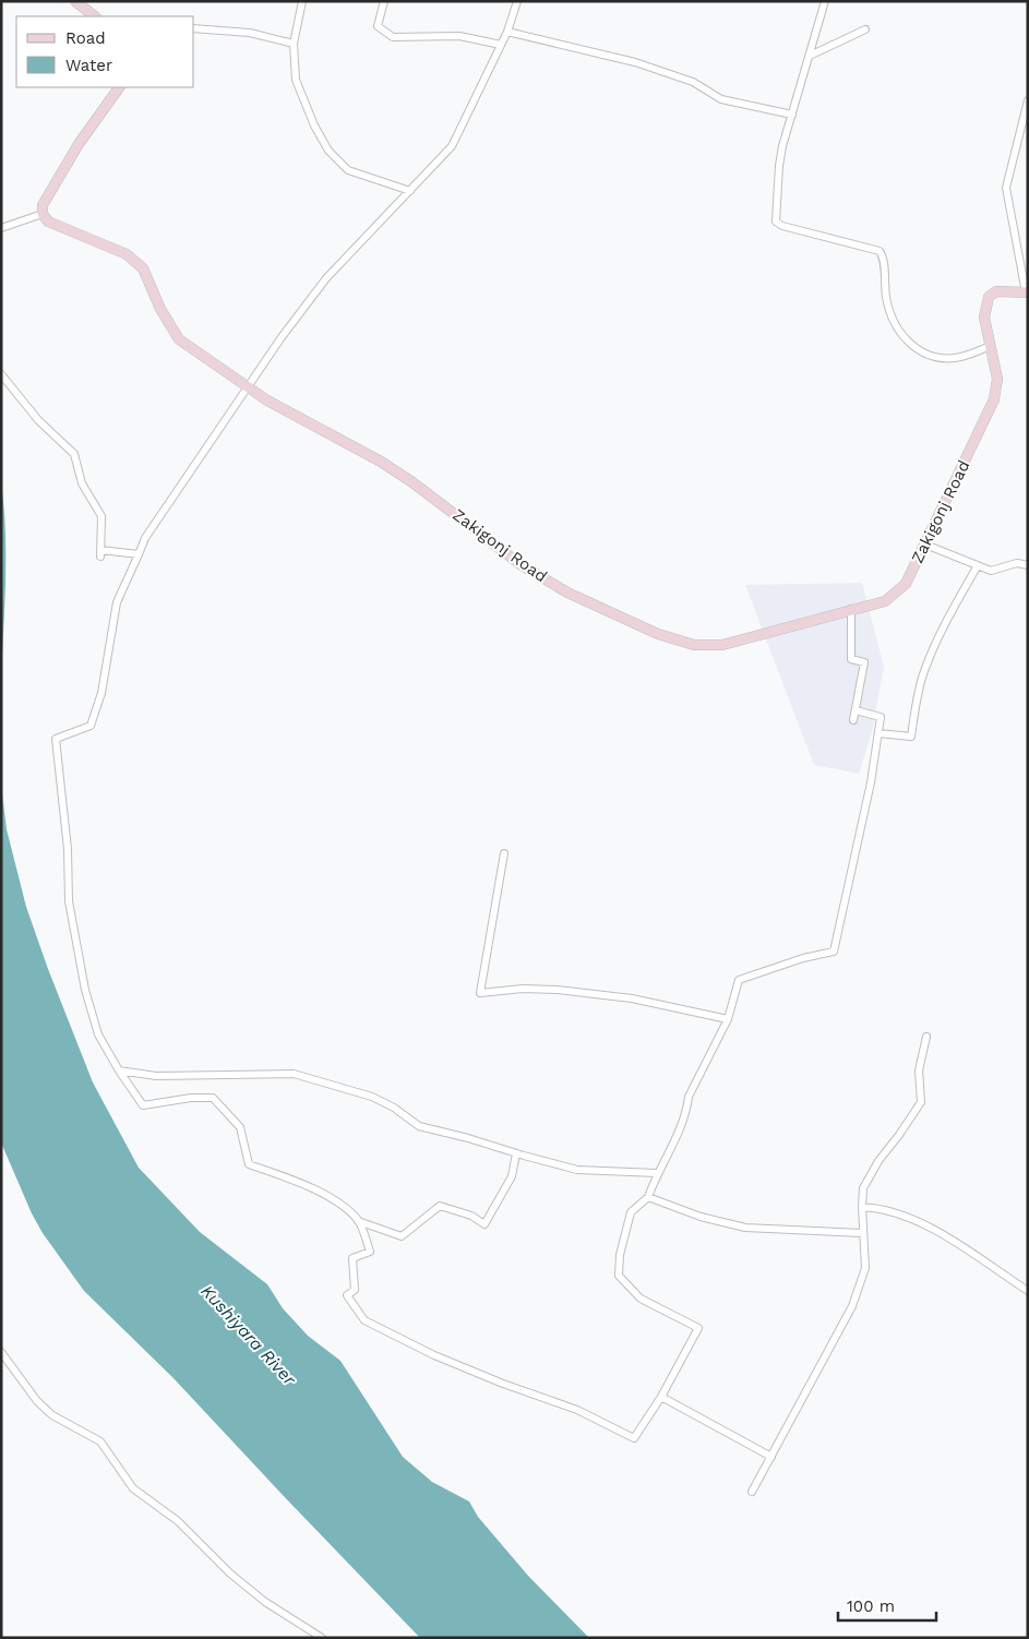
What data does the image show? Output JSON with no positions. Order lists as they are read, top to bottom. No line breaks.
{"streets":{"main road":["Zakigonj Road"]},"water":["Kushiyara River"],"legend":["Road","Water"],"scale_bar":"100 m"}
